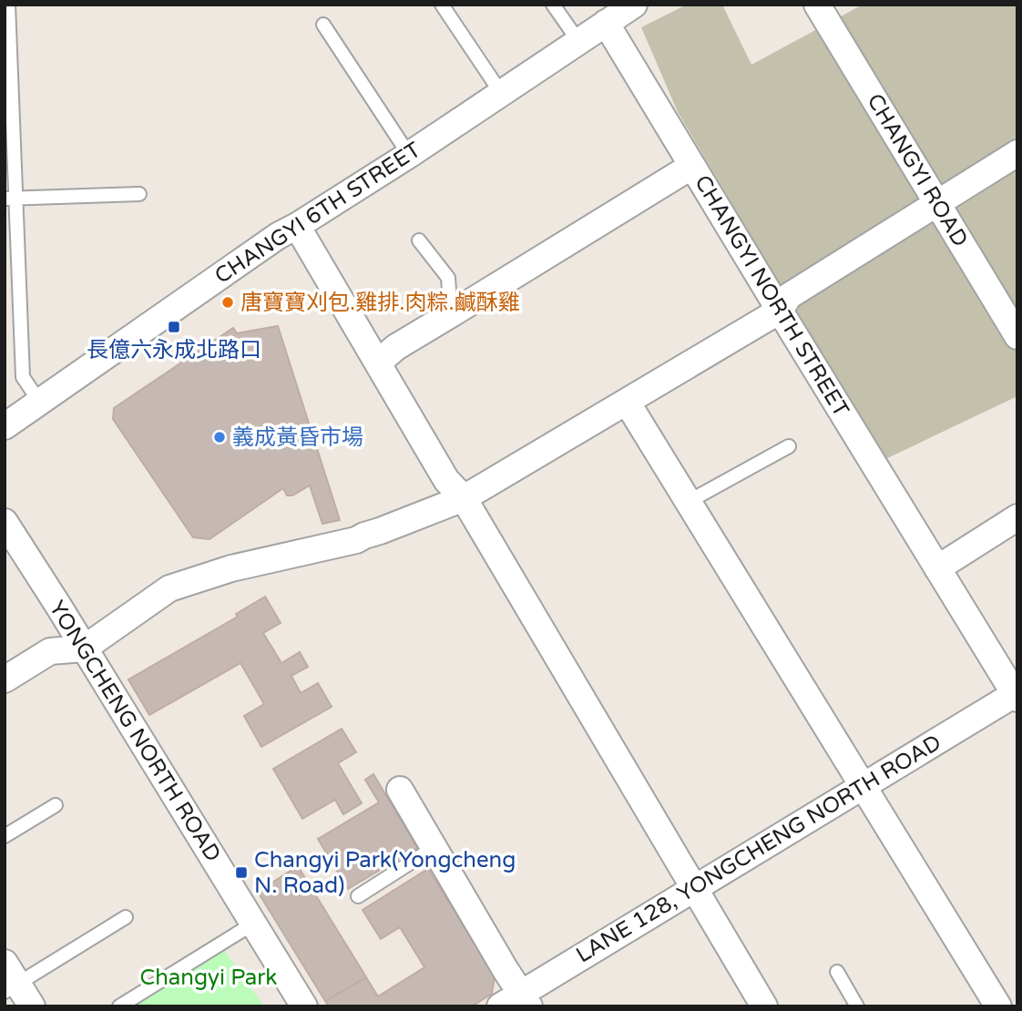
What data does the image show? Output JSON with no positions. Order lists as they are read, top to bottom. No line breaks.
{"streets":{"street":["CHANGYI ROAD","CHANGYI 6TH STREET","CHANGYI NORTH STREET","YONGCHENG NORTH ROAD","LANE 128, YONGCHENG NORTH ROAD"]},"crossings":[["CHANGYI 6TH STREET","CHANGYI NORTH STREET"],["CHANGYI NORTH STREET","LANE 128, YONGCHENG NORTH ROAD"]],"parks":["Changyi Park"],"places":{"other":["唐寶寶刈包.雞排.肉粽.鹹酥雞","義成黃昏市場"],"transit":["長億六永成北路口","Changyi Park(Yongcheng N. Road)"]}}
